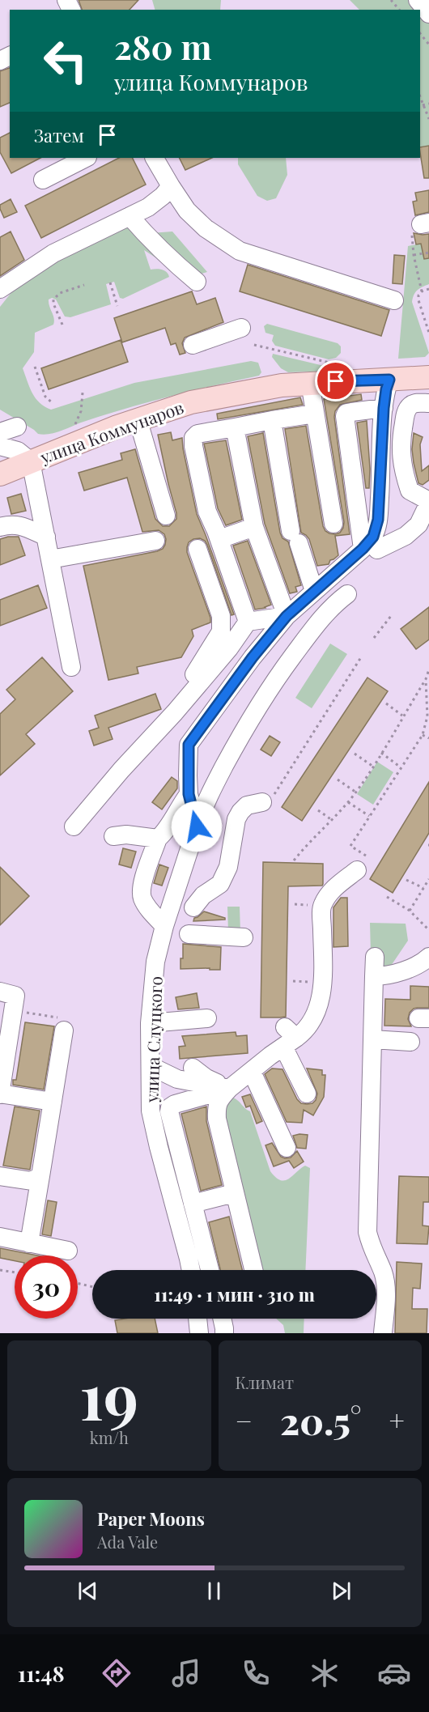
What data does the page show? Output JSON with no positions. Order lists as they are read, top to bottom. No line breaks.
{"streets":{"main road":["улица Коммунаров"],"street":["улица Слуцкого"]},"page":{"turn":["280 m","улица Коммунаров"],"then":"Затем","limit":"30","trip":"11:49 · 1 мин · 310 m","tile":[["19","km/h"],"Климат"],"heat":["−","20.5°","+"],"song":["Paper Moons","Ada Vale"],"tabs":"11:48"}}
